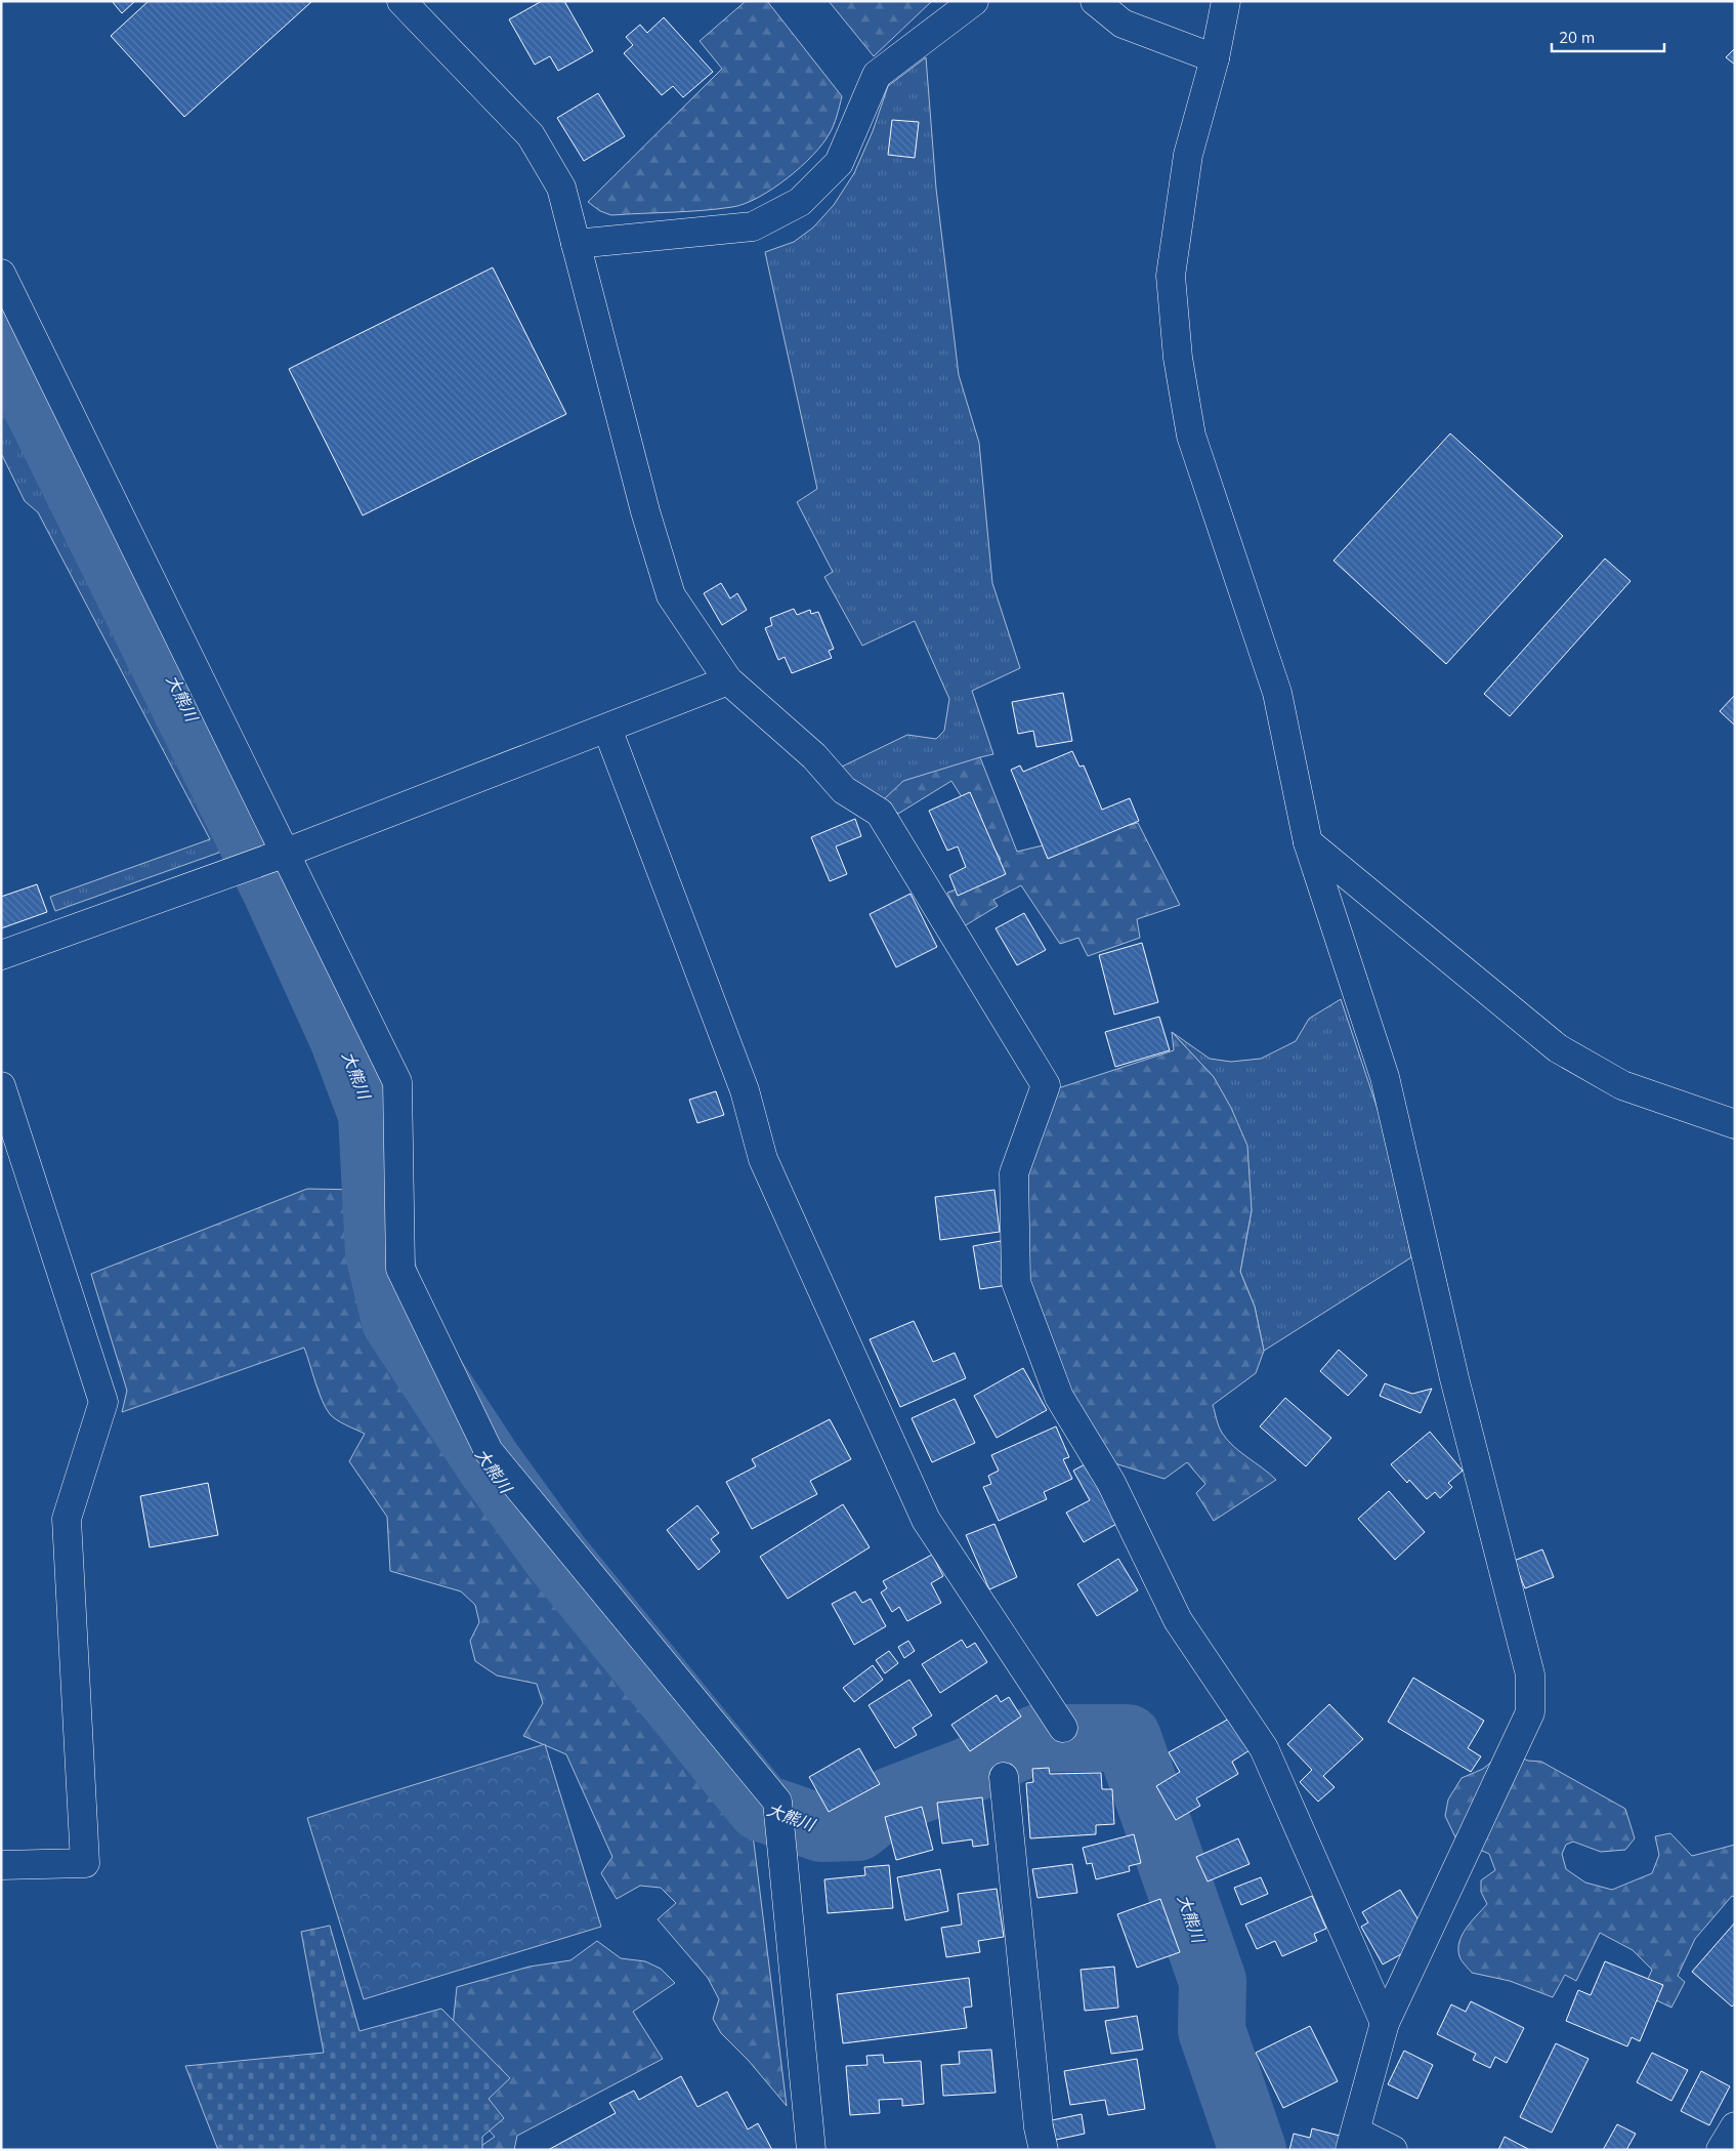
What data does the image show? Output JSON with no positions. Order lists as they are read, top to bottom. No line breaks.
{"water":["大熊川"],"scale_bar":"20 m"}
